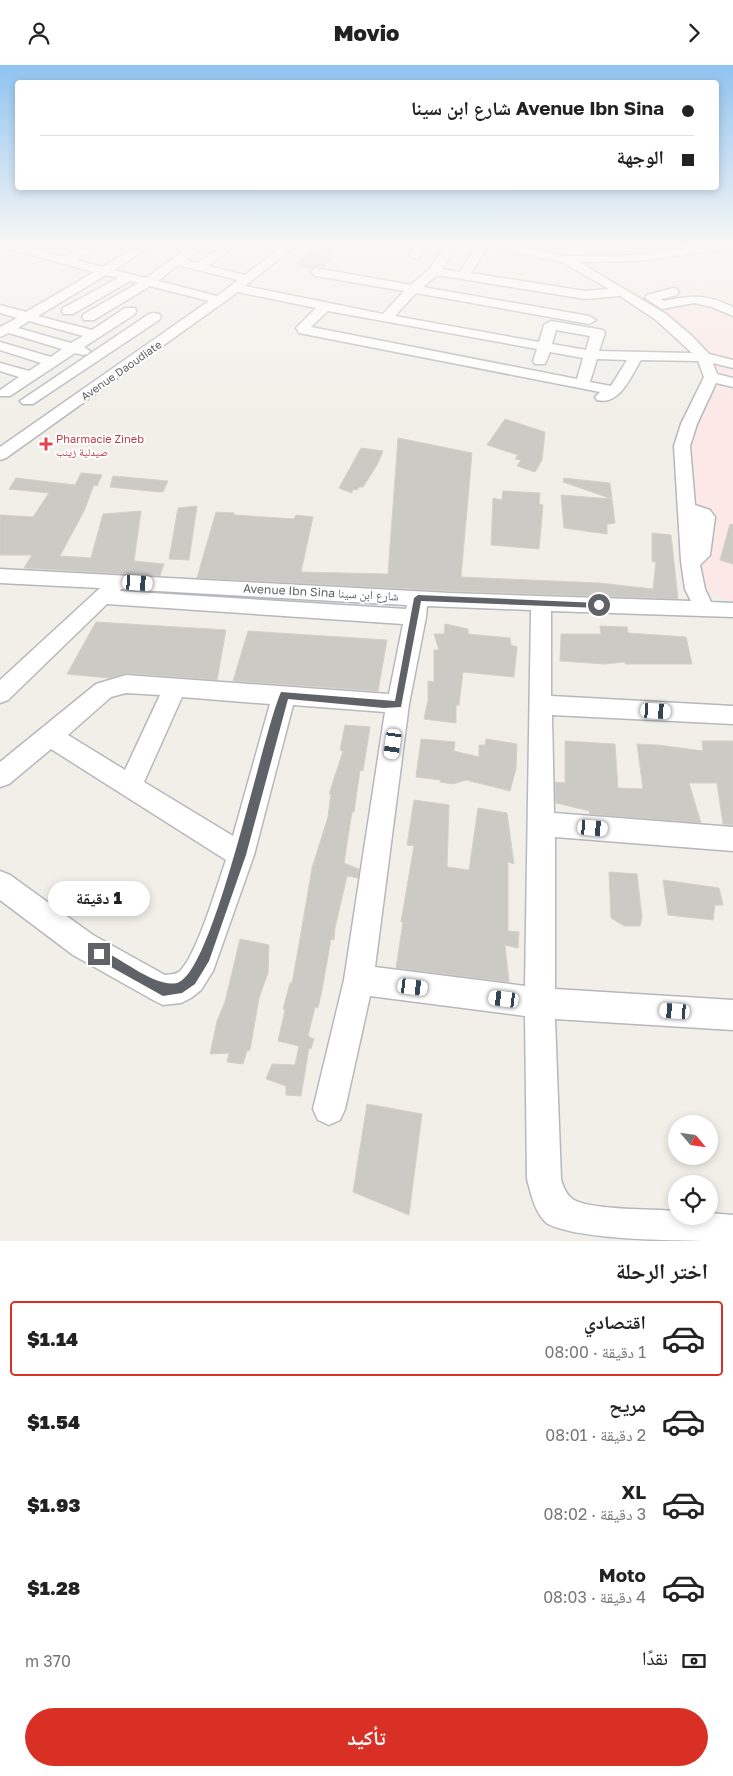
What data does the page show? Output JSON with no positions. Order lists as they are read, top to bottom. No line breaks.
{"streets":{"street":["Avenue Daoudiate","Avenue Ibn Sina شارع ابن سينا"]},"places":{"health":["Pharmacie Zineb صيدلية زينب"]},"north":"bottom right","page":{"header":"Movio","banner":["Avenue Ibn Sina شارع ابن سينا","الوجهة"],"bubble":"1 دقيقة","heading":"اختر الرحلة","list":[{"name":"اقتصادي","note":"1 دقيقة · 08:00","value":"$1.14"},{"name":"مريح","note":"2 دقيقة · 08:01","value":"$1.54"},{"name":"XL","note":"3 دقيقة · 08:02","value":"$1.93"},{"name":"Moto","note":"4 دقيقة · 08:03","value":"$1.28"}],"pay":["نقدًا","370 m"],"buttons":"تأكيد"}}
